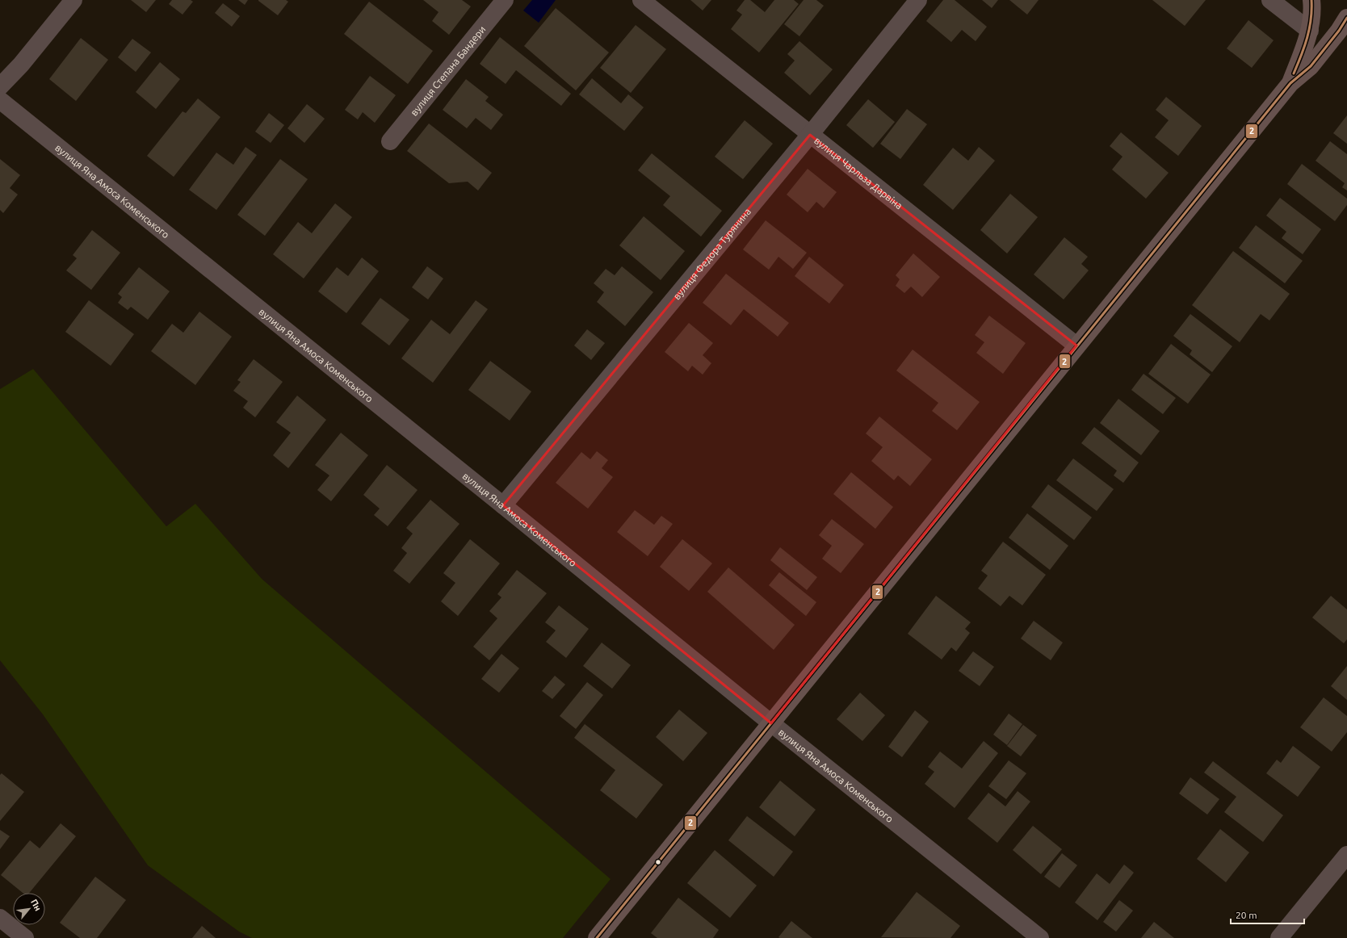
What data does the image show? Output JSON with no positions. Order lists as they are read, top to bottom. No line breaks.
{"streets":{"street":["вулиця Степана Бандери","вулиця Чарльза Дарвіна","вулиця Яна Амоса Коменського","вулиця Федора Турянина"]},"crossings":[["вулиця Чарльза Дарвіна","вулиця Федора Турянина"],["вулиця Яна Амоса Коменського","вулиця Федора Турянина"]],"lines":["transit line 2"],"scale_bar":"20 m","north":"top right"}
